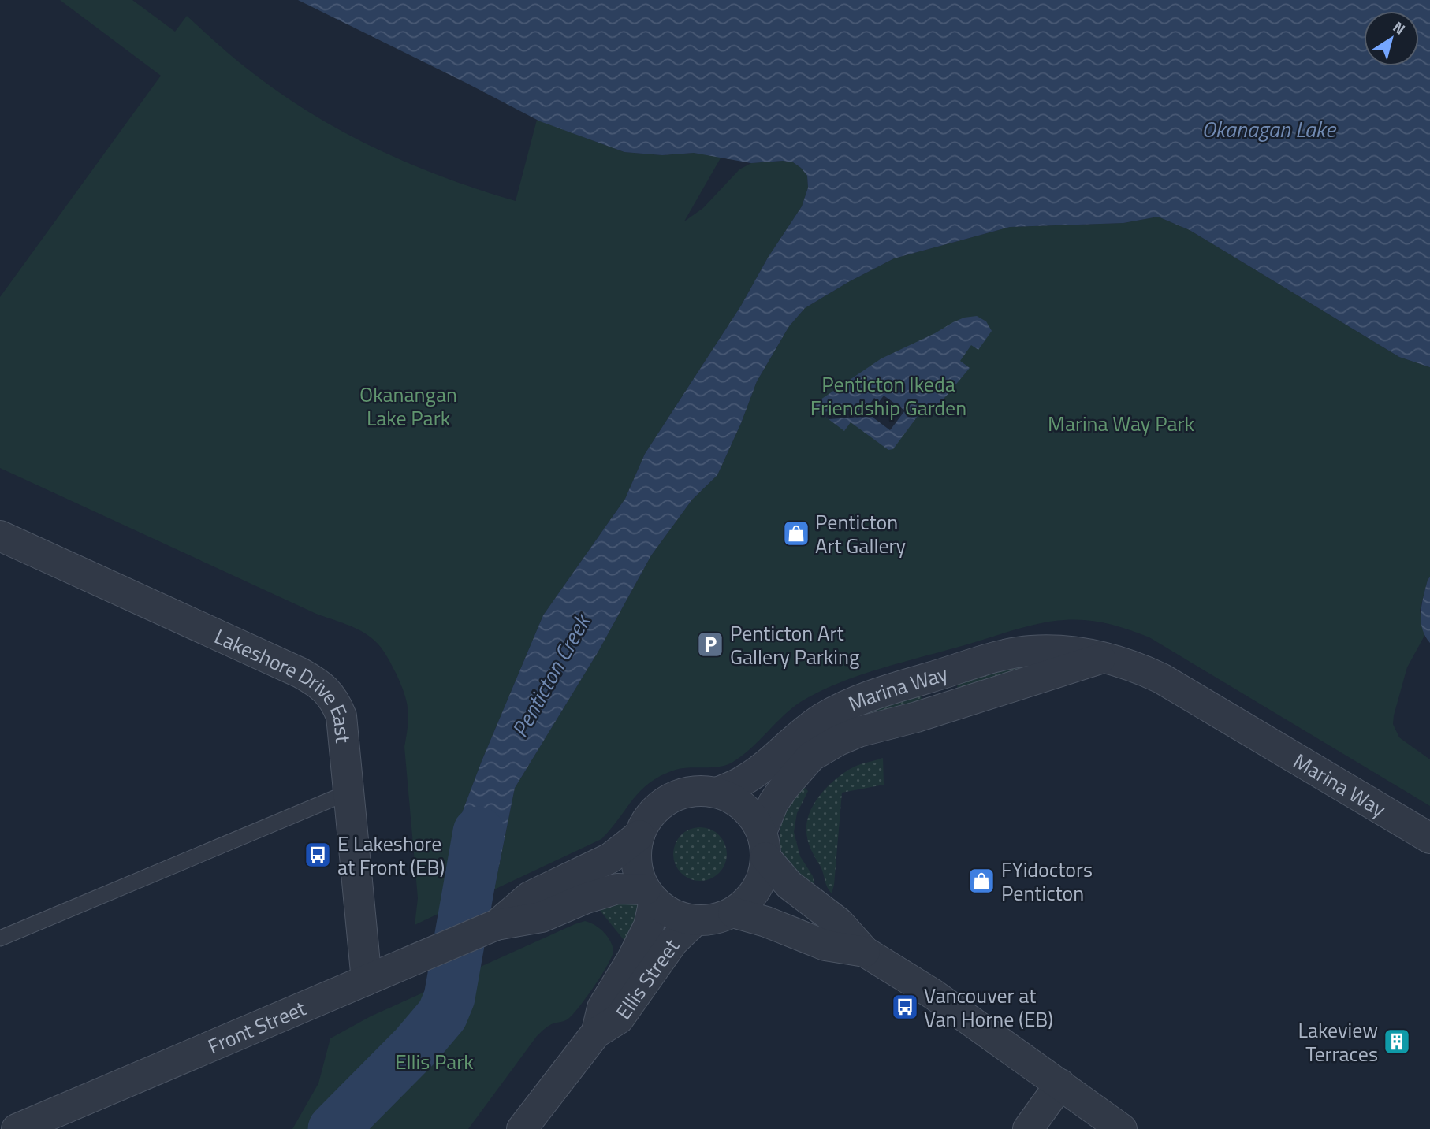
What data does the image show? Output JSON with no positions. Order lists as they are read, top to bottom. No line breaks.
{"streets":{"street":["Marina Way","Lakeshore Drive East","Ellis Street","Front Street"]},"crossings":[["Marina Way","Ellis Street"],["Marina Way","Front Street"],["Lakeshore Drive East","Front Street"],["Ellis Street","Front Street"]],"water":["Okanagan Lake","Penticton Creek"],"parks":["Penticton Ikeda Friendship Garden","Okanangan Lake Park","Marina Way Park","Ellis Park"],"places":{"shop":["Penticton Art Gallery","FYidoctors Penticton"],"parking":["Penticton Art Gallery Parking"],"bus stop":["E Lakeshore at Front (EB)","Vancouver at Van Horne (EB)"],"building":["Lakeview Terraces"]},"north":"top right"}
